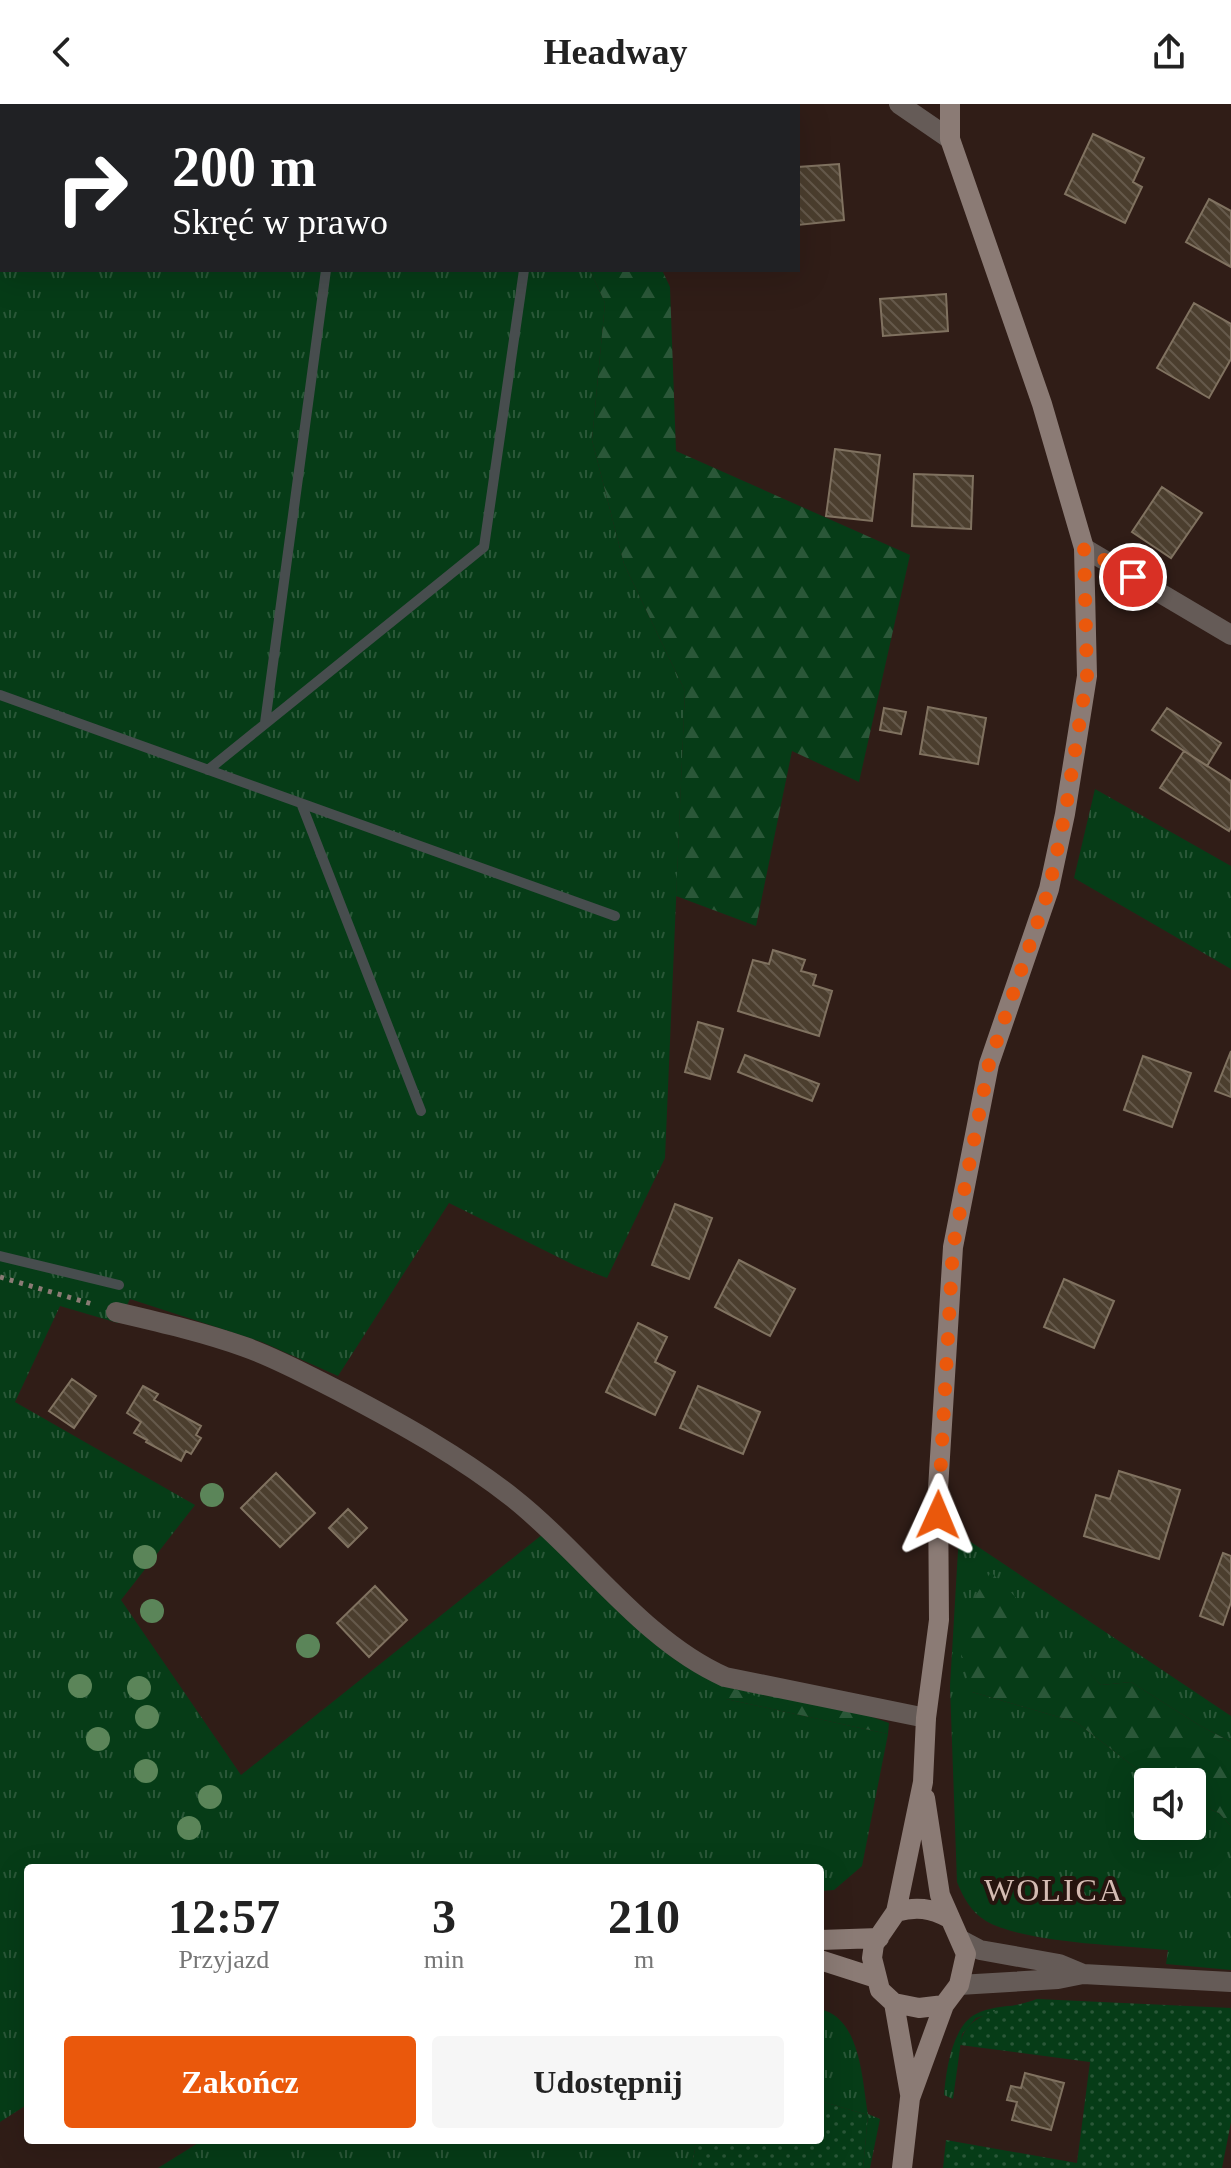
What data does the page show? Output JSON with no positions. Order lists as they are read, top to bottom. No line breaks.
{"districts":["WOLICA"],"page":{"header":"Headway","turn":["200 m","Skręć w prawo"],"eta":["12:57","Przyjazd","3","min","210","m"],"buttons":["Zakończ","Udostępnij"]}}
